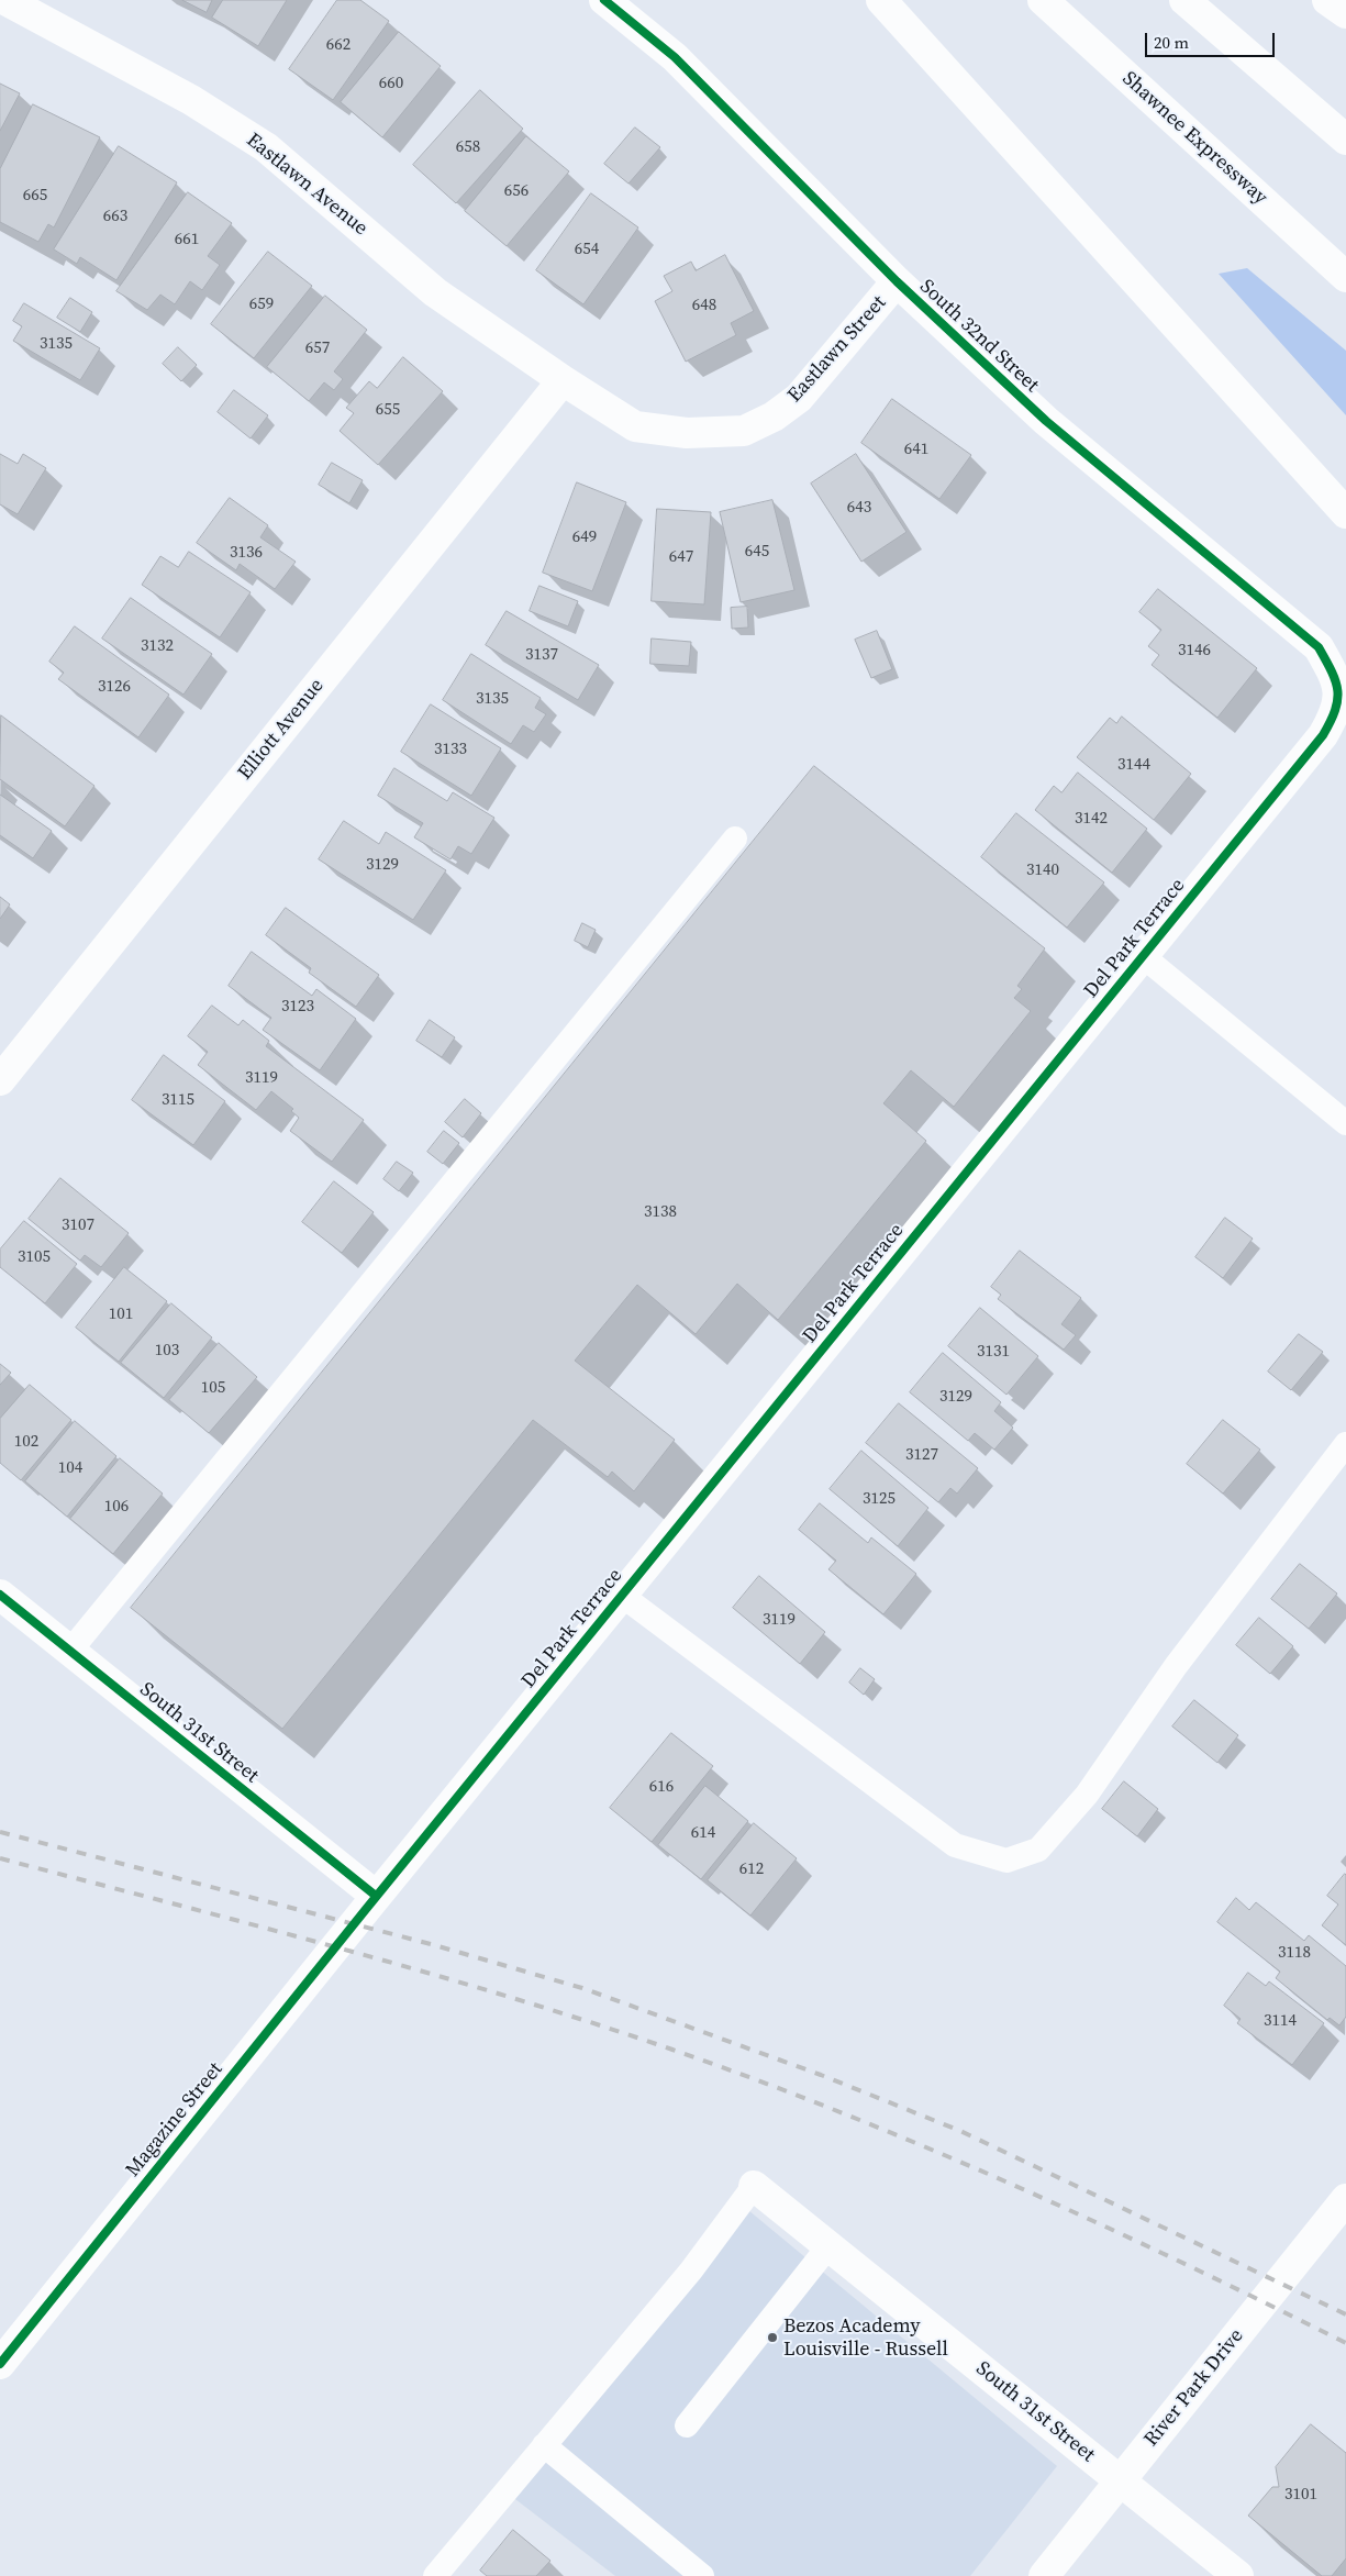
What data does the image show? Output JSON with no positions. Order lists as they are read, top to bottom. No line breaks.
{"streets":{"main road":["Shawnee Expressway","Eastlawn Avenue","South 32nd Street","Eastlawn Street","Elliott Avenue","Del Park Terrace","South 31st Street","Magazine Street","River Park Drive"]},"crossings":[["Eastlawn Avenue","Eastlawn Street"],["Eastlawn Avenue","Elliott Avenue"],["South 32nd Street","Eastlawn Street"],["South 32nd Street","Del Park Terrace"],["Eastlawn Street","Elliott Avenue"],["Del Park Terrace","South 31st Street"],["Del Park Terrace","Magazine Street"],["South 31st Street","Magazine Street"],["South 31st Street","River Park Drive"]],"places":["Bezos Academy Louisville - Russell"],"house_numbers":["662","660","658","656","665","663","661","654","659","648","3135","657","655","641","643","649","645","3136","647","3132","3146","3137","3126","3135","3133","3144","3142","3129","3140","3123","3119","3115","3138","3107","3105","101","103","3131","105","3129","102","3127","104","3125","106","3119","616","614","612","3118","3114","3101"],"scale_bar":"20 m"}
